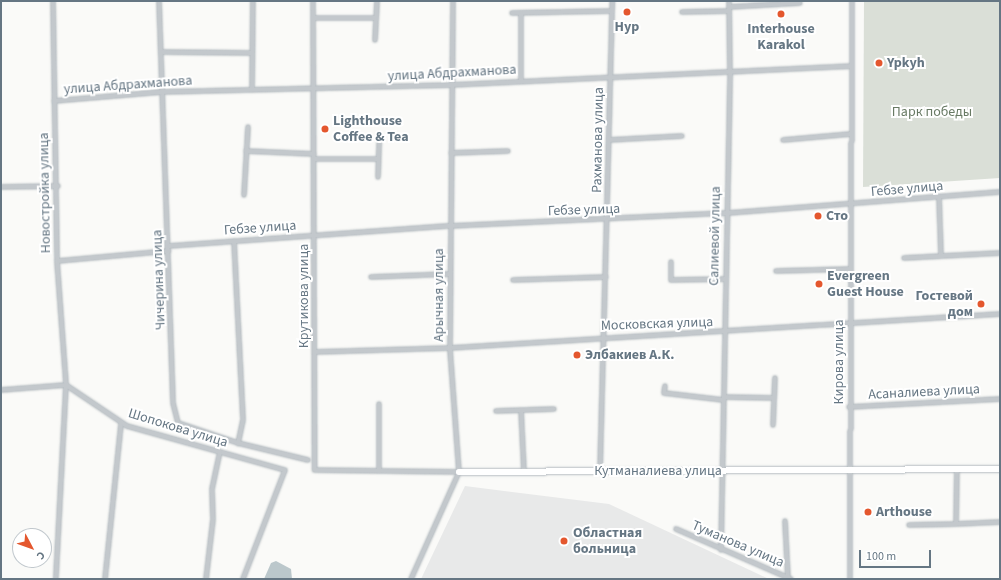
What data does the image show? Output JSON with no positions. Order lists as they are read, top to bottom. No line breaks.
{"streets":{"street":["улица Абдрахманова","Рахманова улица","Гебзе улица","Новостройка улица","Салиевой улица","Чичерина улица","Арычная улица","Крутикова улица","Московская улица","Кирова улица","Асаналиева улица","Шопокова улица","Кутманалиева улица","Туманова улица"]},"crossings":[["улица Абдрахманова","Рахманова улица"],["улица Абдрахманова","Новостройка улица"],["улица Абдрахманова","Салиевой улица"],["улица Абдрахманова","Чичерина улица"],["улица Абдрахманова","Арычная улица"],["улица Абдрахманова","Крутикова улица"],["улица Абдрахманова","Кирова улица"],["Рахманова улица","Гебзе улица"],["Рахманова улица","Московская улица"],["Рахманова улица","Кутманалиева улица"],["Гебзе улица","Салиевой улица"],["Гебзе улица","Чичерина улица"],["Гебзе улица","Арычная улица"],["Гебзе улица","Крутикова улица"],["Гебзе улица","Кирова улица"],["Новостройка улица","Шопокова улица"],["Салиевой улица","Московская улица"],["Салиевой улица","Кутманалиева улица"],["Салиевой улица","Туманова улица"],["Арычная улица","Московская улица"],["Арычная улица","Кутманалиева улица"],["Крутикова улица","Московская улица"],["Крутикова улица","Кутманалиева улица"],["Московская улица","Кирова улица"],["Кирова улица","Асаналиева улица"],["Кирова улица","Кутманалиева улица"]],"parks":["Парк победы"],"places":["Нур","Interhouse Karakol","Ypkyh","Lighthouse Coffee & Tea","Сто","Evergreen Guest House","Гостевой дом","Элбакиев А.К.","Arthouse","Областная больница"],"scale_bar":"100 m","north":"bottom right"}
